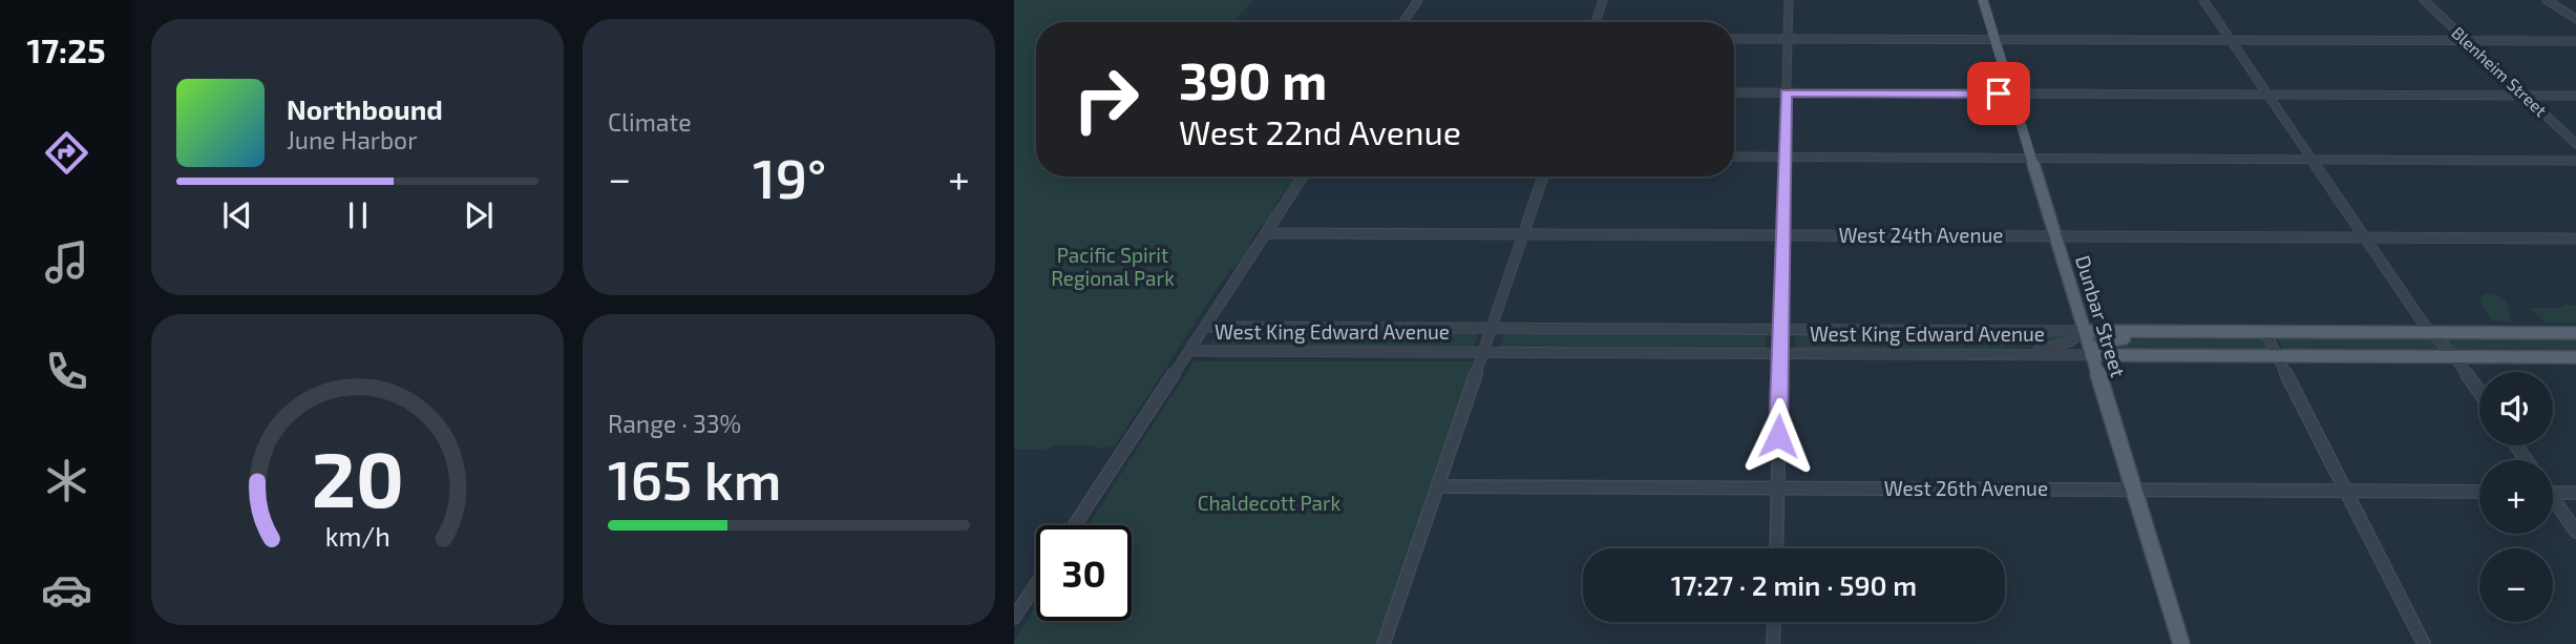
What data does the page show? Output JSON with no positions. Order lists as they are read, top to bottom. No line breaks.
{"streets":{"main road":["Dunbar Street","West King Edward Avenue"],"street":["Blenheim Street","West 24th Avenue","West 26th Avenue"]},"crossings":[["West 24th Avenue","Dunbar Street"],["Dunbar Street","West King Edward Avenue"],["Dunbar Street","West 26th Avenue"]],"parks":["Pacific Spirit Regional Park","Chaldecott Park"],"page":{"tabs":"17:25","tile":["Climate",["Range · 33%","165 km"]],"turn":["390 m","West 22nd Avenue"],"song":["Northbound","June Harbor"],"heat":["−","19°","+"],"map_buttons":["+","−"],"limit":"30","trip":"17:27 · 2 min · 590 m","gauge":["20","km/h"]}}
